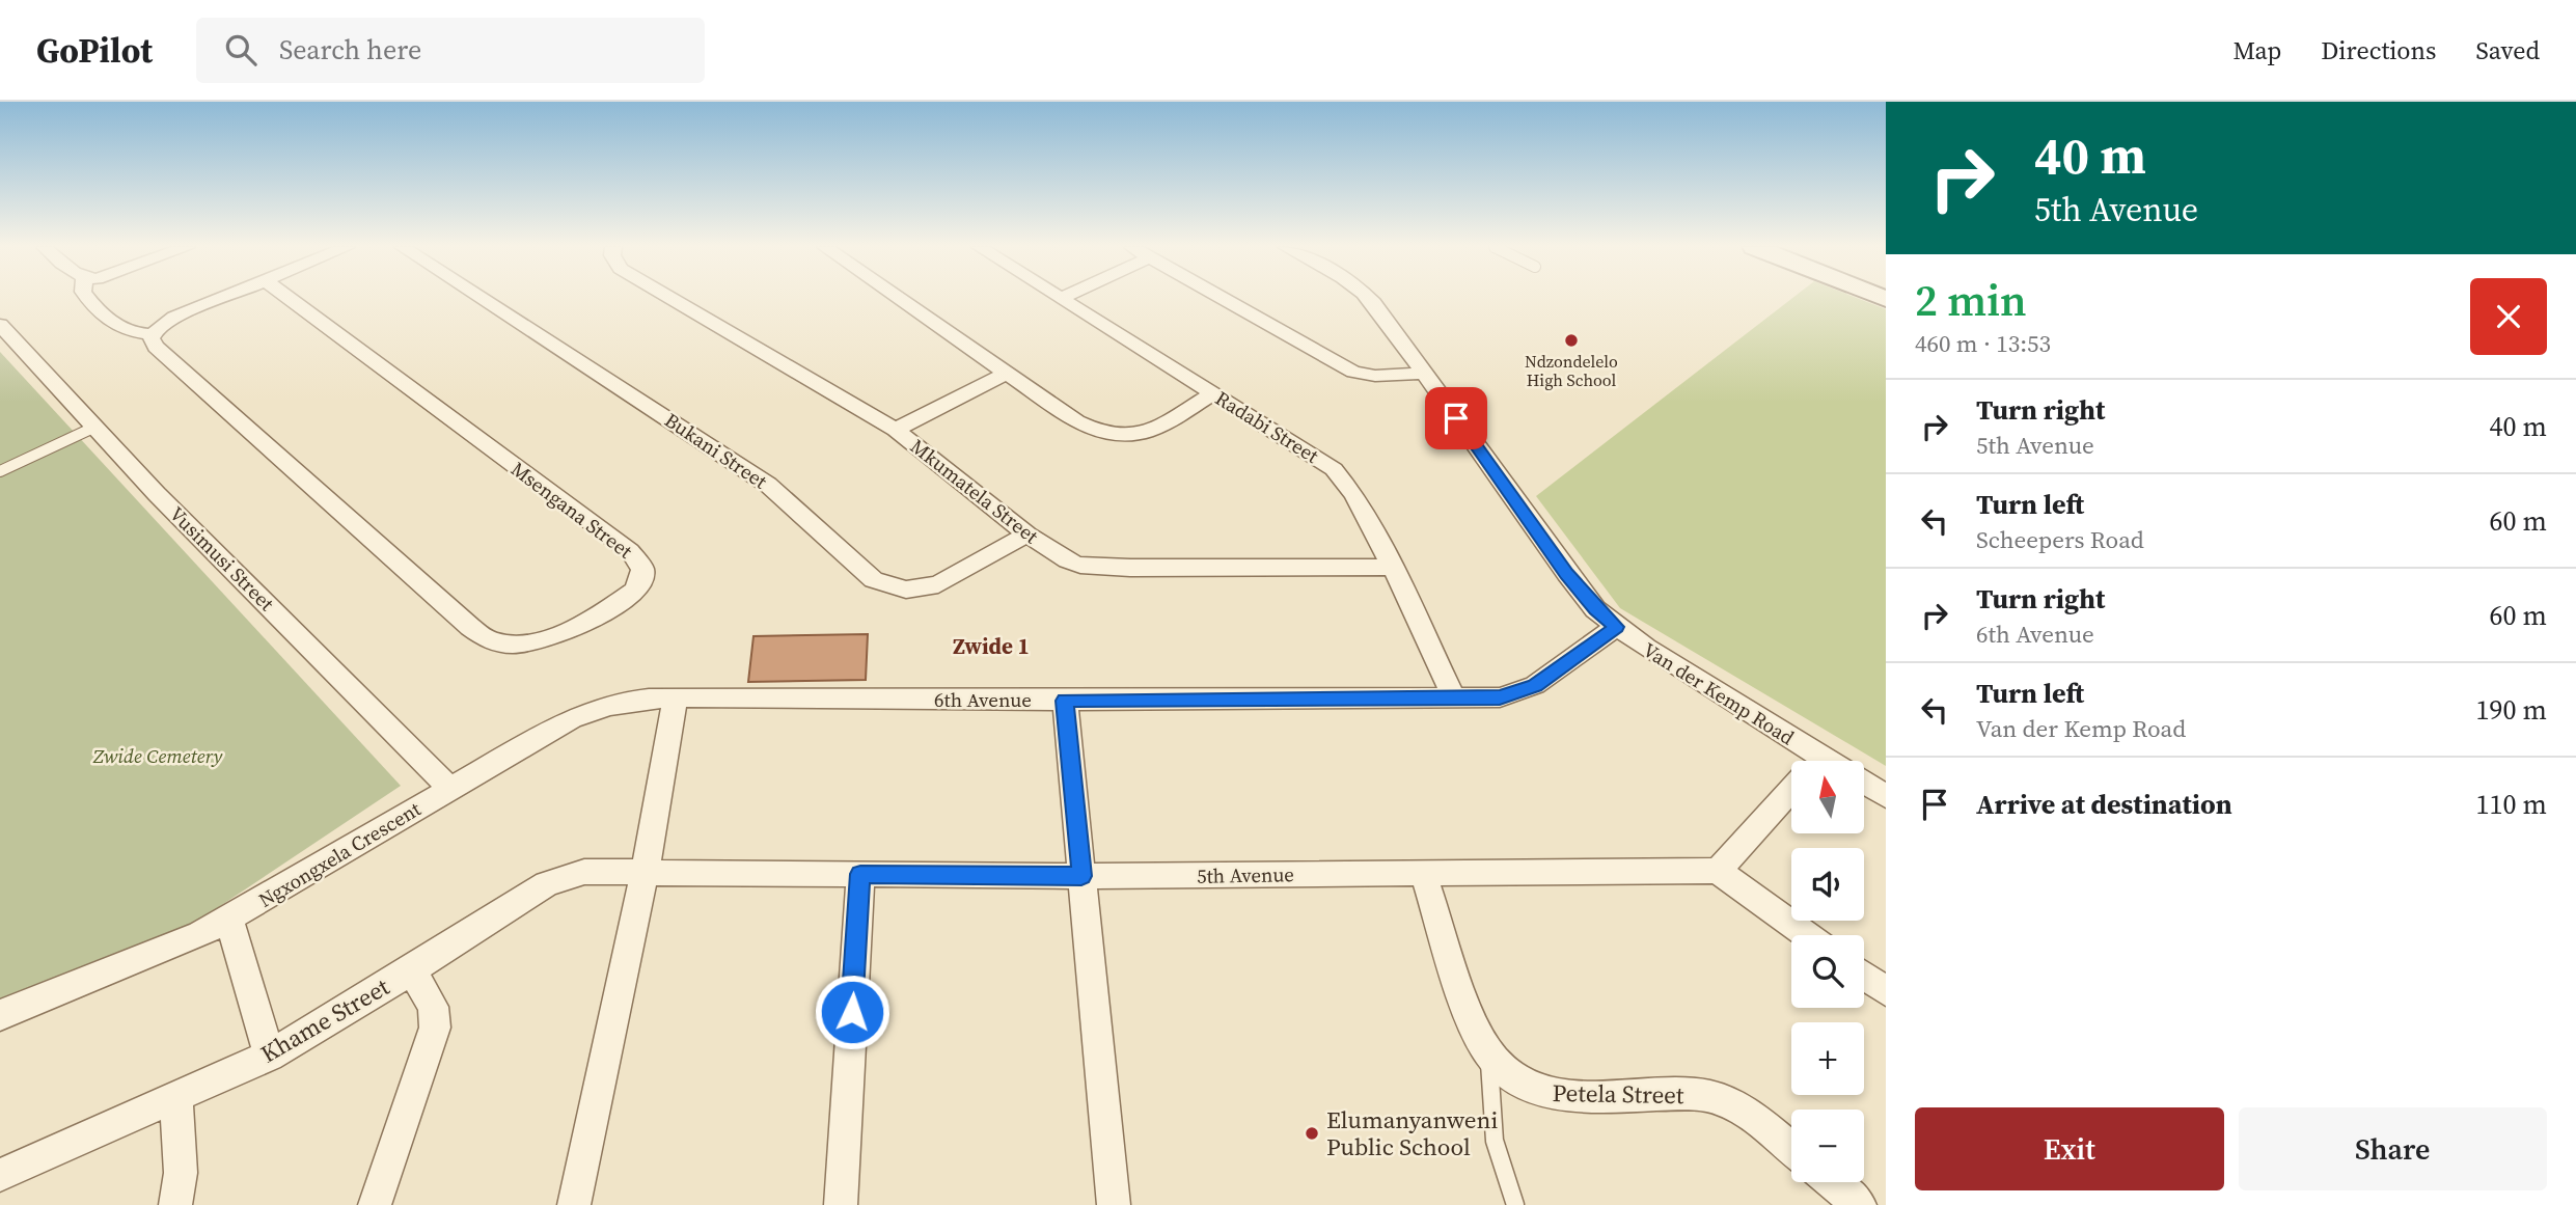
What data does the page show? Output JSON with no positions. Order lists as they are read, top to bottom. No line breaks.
{"streets":{"street":["Radabi Street","Bukani Street","Mkumatela Street","Msengana Street","Vusimusi Street","Van der Kemp Road","6th Avenue","Ngxongxela Crescent","5th Avenue","Khame Street","Petela Street"]},"crossings":[["Radabi Street","Mkumatela Street"],["Radabi Street","6th Avenue"],["Bukani Street","Mkumatela Street"],["Vusimusi Street","Ngxongxela Crescent"],["Van der Kemp Road","6th Avenue"],["6th Avenue","Ngxongxela Crescent"],["5th Avenue","Khame Street"],["5th Avenue","Petela Street"]],"districts":["Zwide 1"],"parks":["Zwide Cemetery"],"places":["Ndzondelelo High School","Elumanyanweni Public School"],"north":"top","page":{"header":"GoPilot","search":"Search here","nav":["Map","Directions","Saved"],"turn":["40 m","5th Avenue"],"heading":["2 min","460 m · 13:53"],"list":[{"name":"Turn right","note":"5th Avenue","value":"40 m"},{"name":"Turn left","note":"Scheepers Road","value":"60 m"},{"name":"Turn right","note":"6th Avenue","value":"60 m"},{"name":"Turn left","note":"Van der Kemp Road","value":"190 m"},{"name":"Arrive at destination","value":"110 m"}],"map_buttons":["+","−"],"buttons":["Exit","Share"]}}
